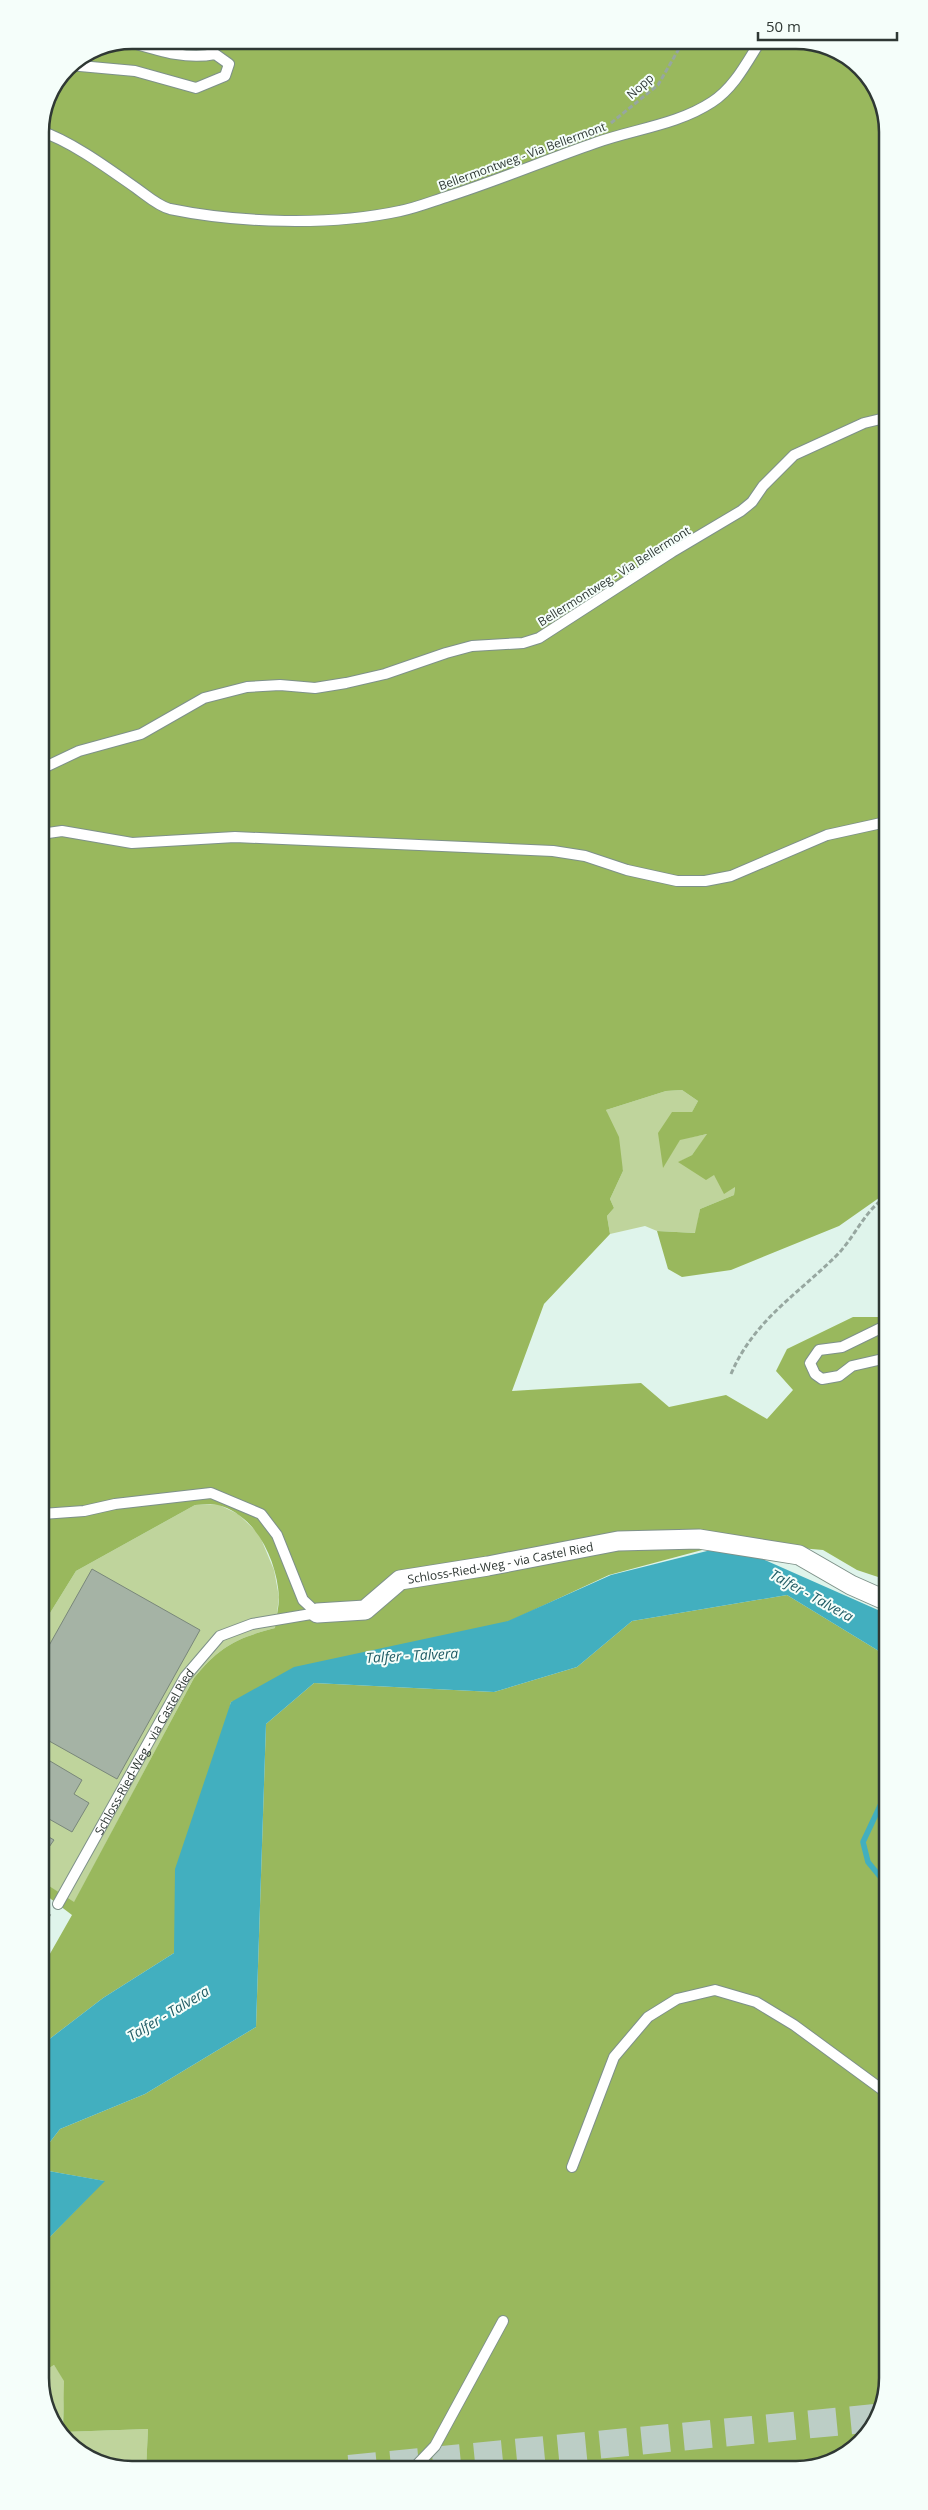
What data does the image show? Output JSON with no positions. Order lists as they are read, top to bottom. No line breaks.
{"streets":{"street":["Schloss-Ried-Weg - via Castel Ried"],"lane":["Bellermontweg - Via Bellermont"],"path":["Nopp"]},"crossings":[["Nopp","Bellermontweg - Via Bellermont"]],"water":["Talfer - Talvera"],"scale_bar":"50 m"}
